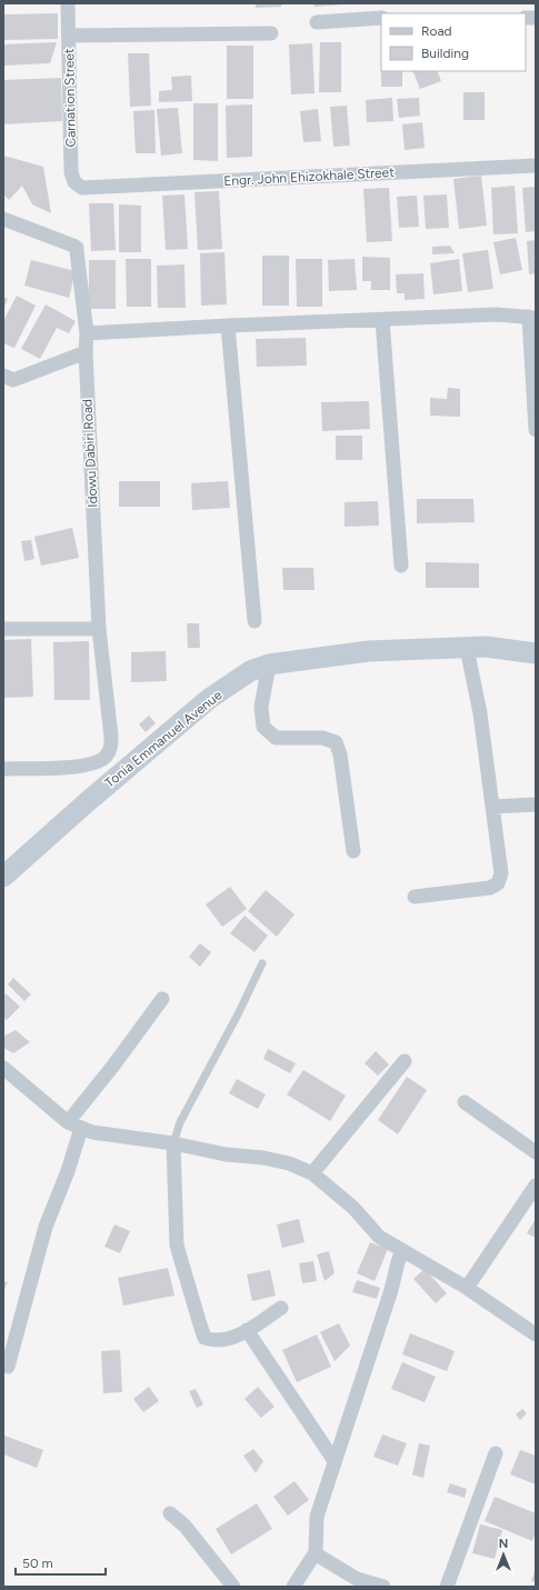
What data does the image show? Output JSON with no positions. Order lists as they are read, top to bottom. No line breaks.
{"streets":{"street":["Carnation Street","Engr. John Ehizokhale Street","Idowu Dabiri Road","Tonia Emmanuel Avenue"]},"crossings":[["Carnation Street","Engr. John Ehizokhale Street"]],"legend":["Road","Building"],"scale_bar":"50 m","north":"top"}
